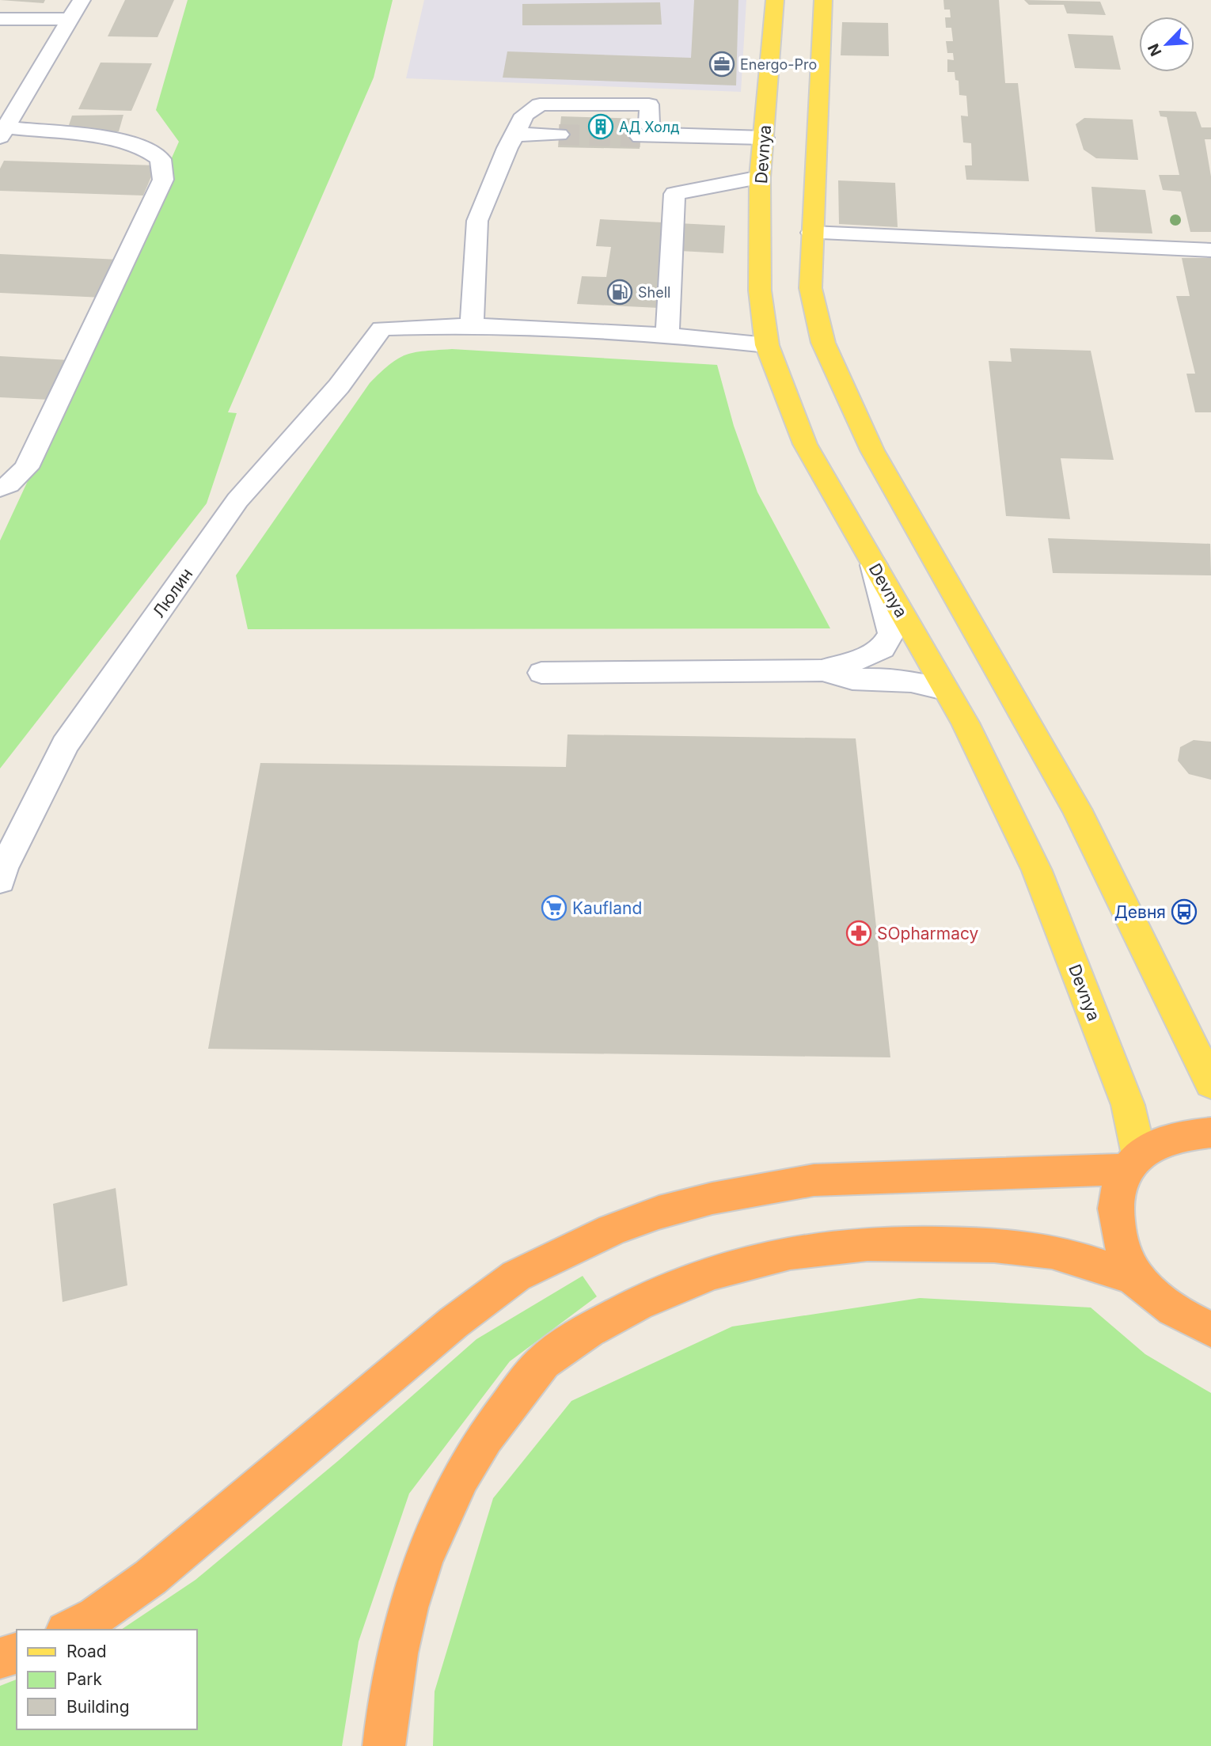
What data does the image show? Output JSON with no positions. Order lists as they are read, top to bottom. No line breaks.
{"streets":{"main road":["Devnya"],"lane":["Люлин"]},"places":{"office":["Energo-Pro"],"building":["АД Холд"],"fuel station":["Shell"],"supermarket":["Kaufland"],"bus stop":["Девня"],"pharmacy":["SOpharmacy"]},"legend":["Road","Park","Building"],"north":"bottom left"}
